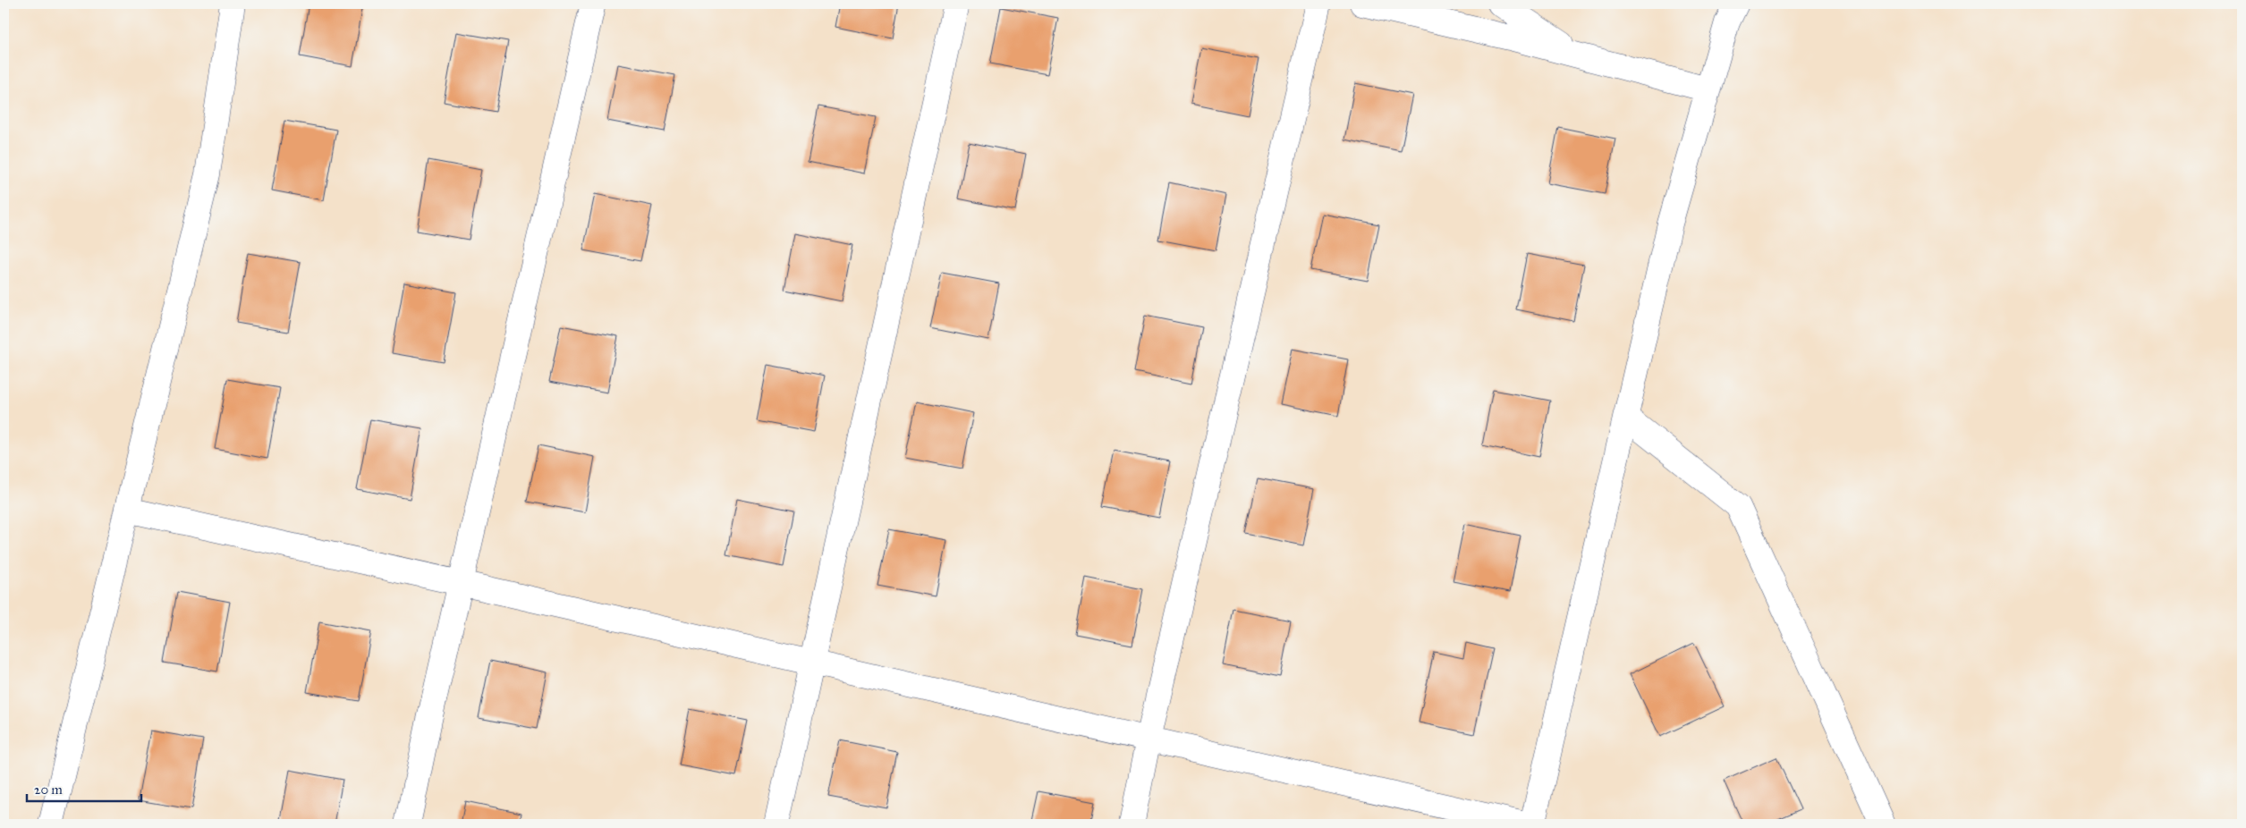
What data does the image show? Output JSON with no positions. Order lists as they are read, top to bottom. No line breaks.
{"scale_bar":"20 m"}
